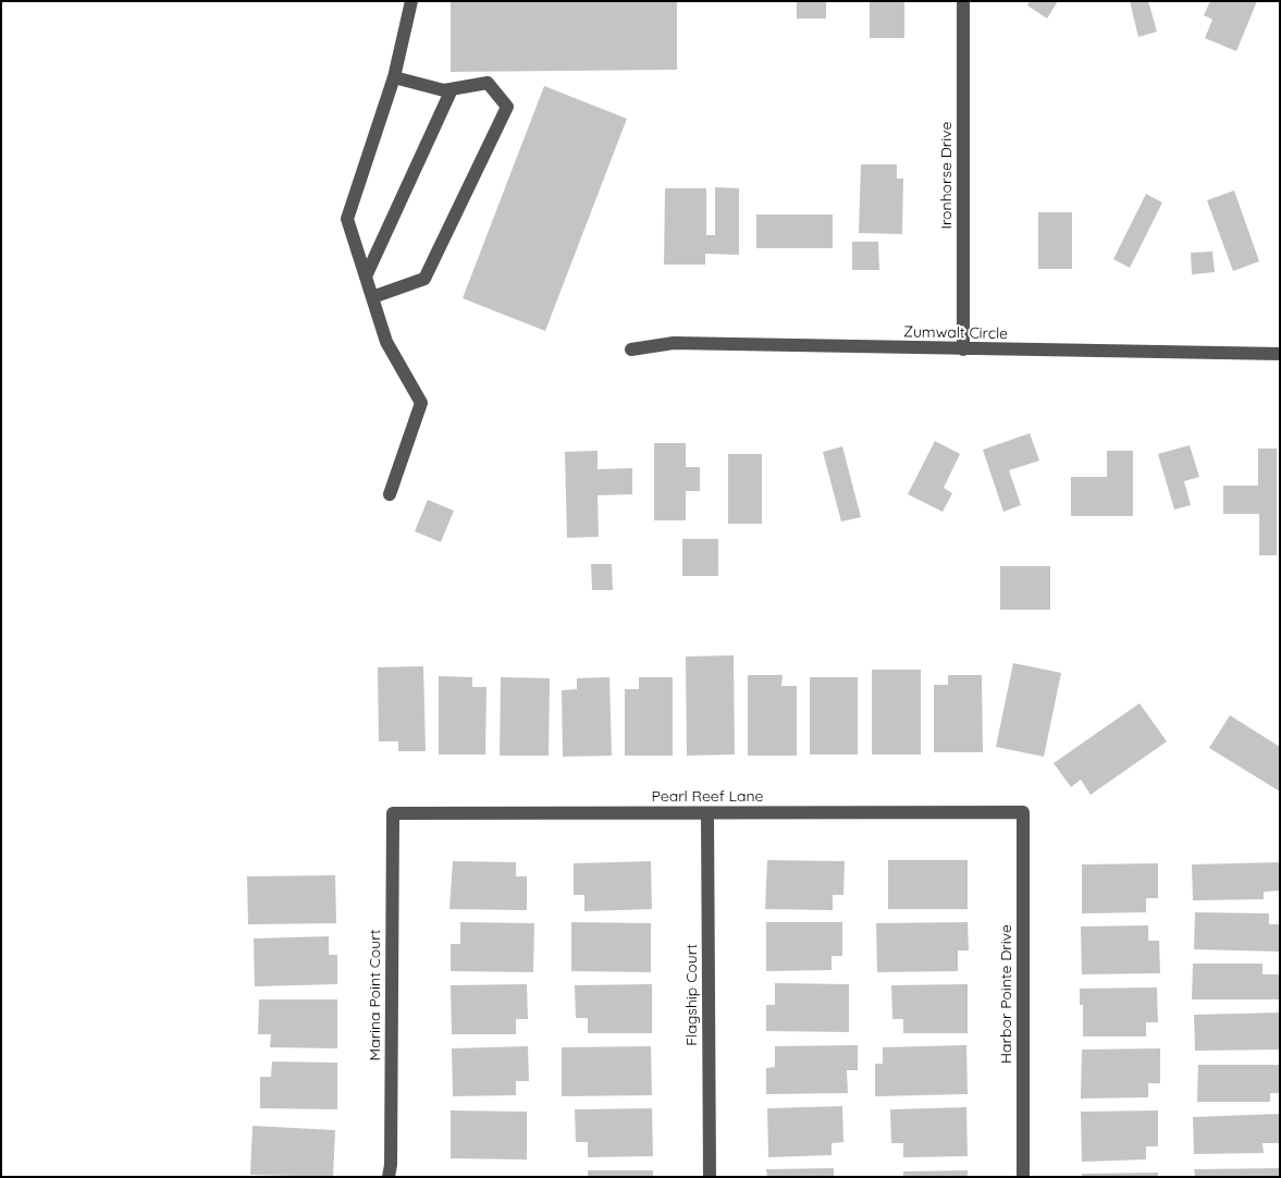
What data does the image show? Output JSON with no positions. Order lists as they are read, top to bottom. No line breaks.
{"streets":{"street":["Ironhorse Drive","Zumwalt Circle","Pearl Reef Lane","Harbor Pointe Drive","Marina Point Court","Flagship Court"]},"crossings":[["Ironhorse Drive","Zumwalt Circle"],["Pearl Reef Lane","Harbor Pointe Drive"],["Pearl Reef Lane","Marina Point Court"],["Pearl Reef Lane","Flagship Court"]]}
